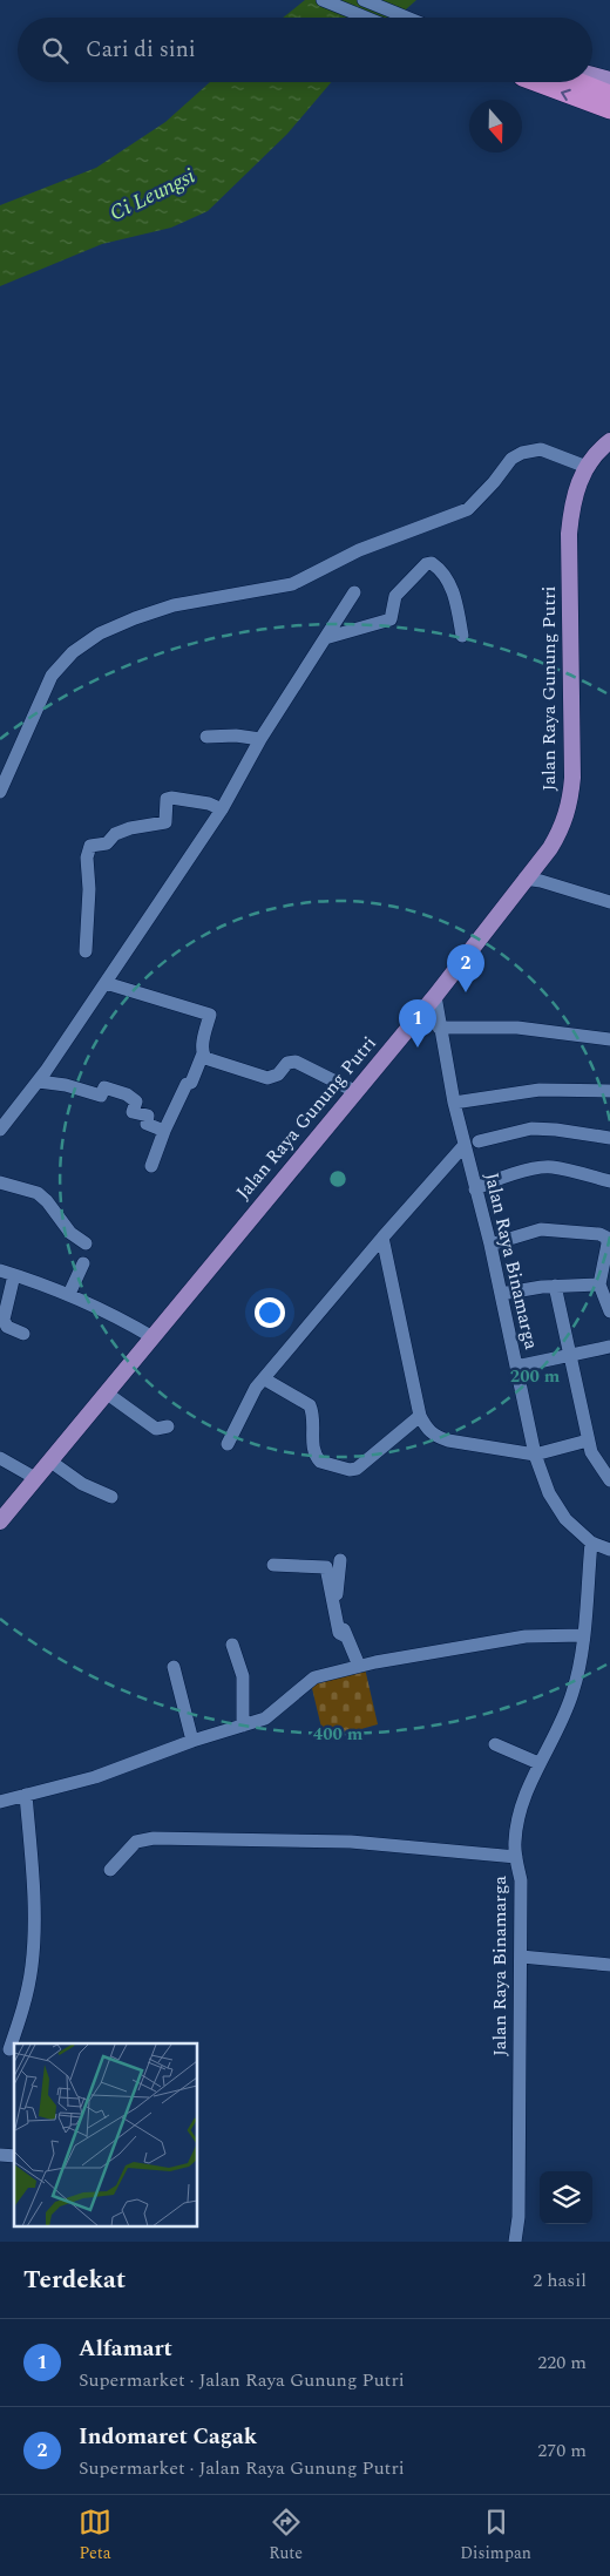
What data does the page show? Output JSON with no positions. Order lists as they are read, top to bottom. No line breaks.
{"streets":{"main road":["Jalan Raya Gunung Putri"],"street":["Jalan Raya Binamarga"]},"crossings":[["Jalan Raya Gunung Putri","Jalan Raya Binamarga"]],"water":["Ci Leungsi"],"north":"bottom","page":{"search":"Cari di sini","pins":["2","1"],"heading":["Terdekat","2 hasil"],"list":[{"mark":"1","name":"Alfamart","note":"Supermarket · Jalan Raya Gunung Putri","value":"220 m"},{"mark":"2","name":"Indomaret Cagak","note":"Supermarket · Jalan Raya Gunung Putri","value":"270 m"}],"nav":["Peta","Rute","Disimpan"]},"rings":["200 m","400 m"]}
